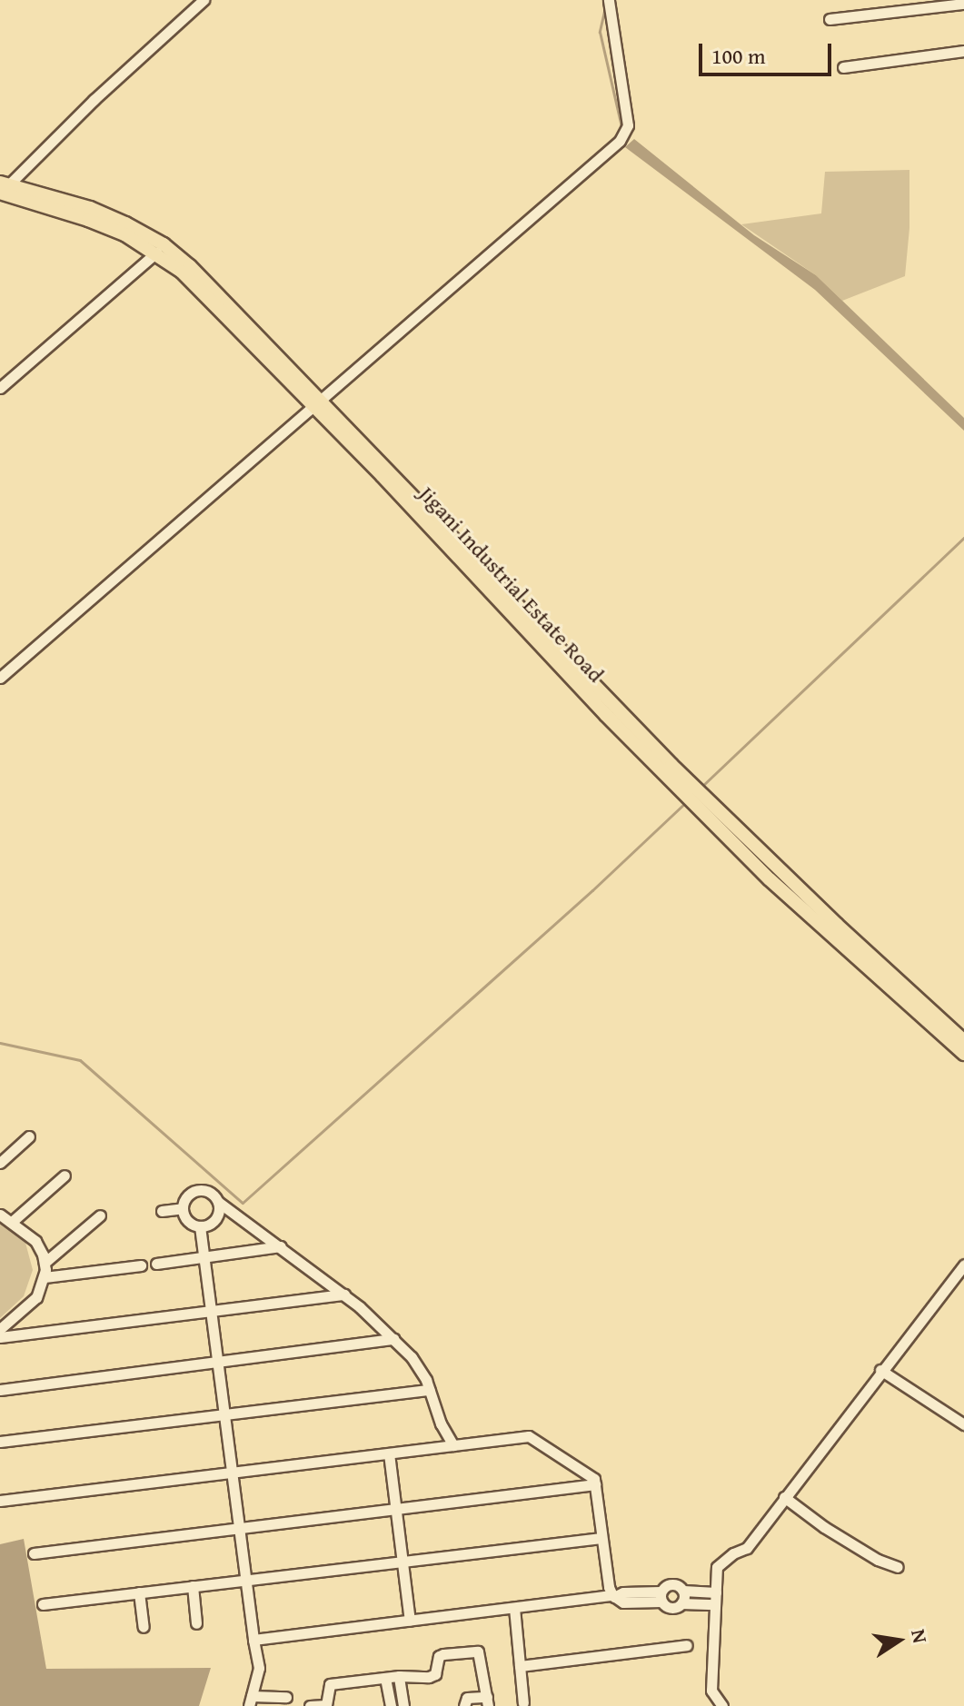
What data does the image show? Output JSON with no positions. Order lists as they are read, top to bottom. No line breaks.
{"streets":{"main road":["Jigani Industrial Estate Road"]},"scale_bar":"100 m","north":"right"}
